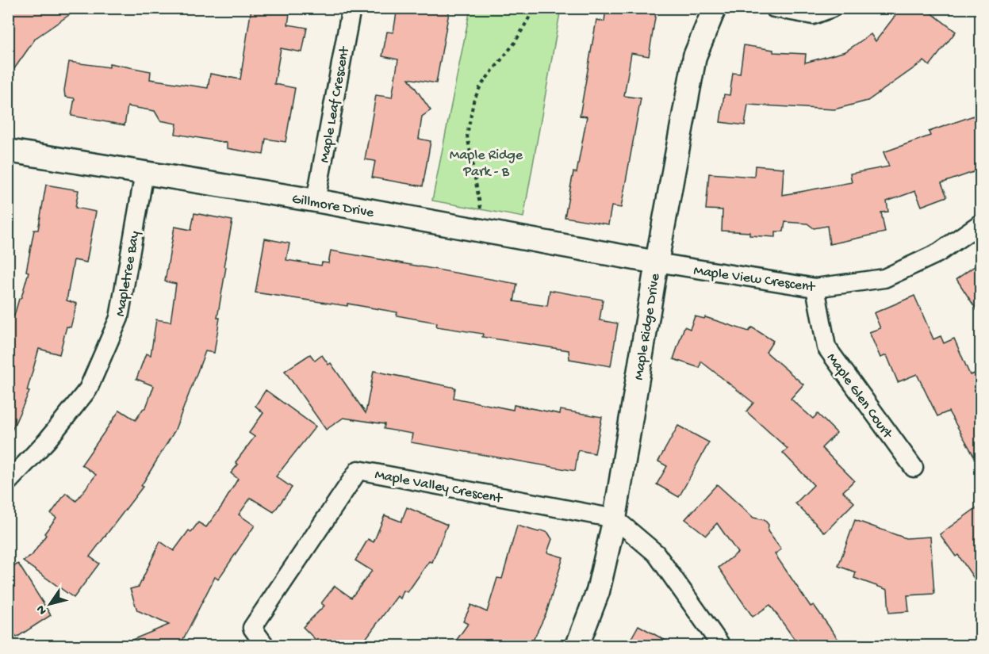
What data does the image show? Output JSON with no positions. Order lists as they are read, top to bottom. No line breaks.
{"streets":{"street":["Maple Leaf Crescent","Gillmore Drive","Mapletree Bay","Maple View Crescent","Maple Ridge Drive","Maple Glen Court","Maple Valley Crescent"]},"crossings":[["Maple Leaf Crescent","Gillmore Drive"],["Gillmore Drive","Mapletree Bay"],["Gillmore Drive","Maple View Crescent"],["Gillmore Drive","Maple Ridge Drive"],["Maple View Crescent","Maple Ridge Drive"],["Maple View Crescent","Maple Glen Court"],["Maple Ridge Drive","Maple Valley Crescent"]],"parks":["Maple Ridge Park - B"],"north":"bottom left"}
